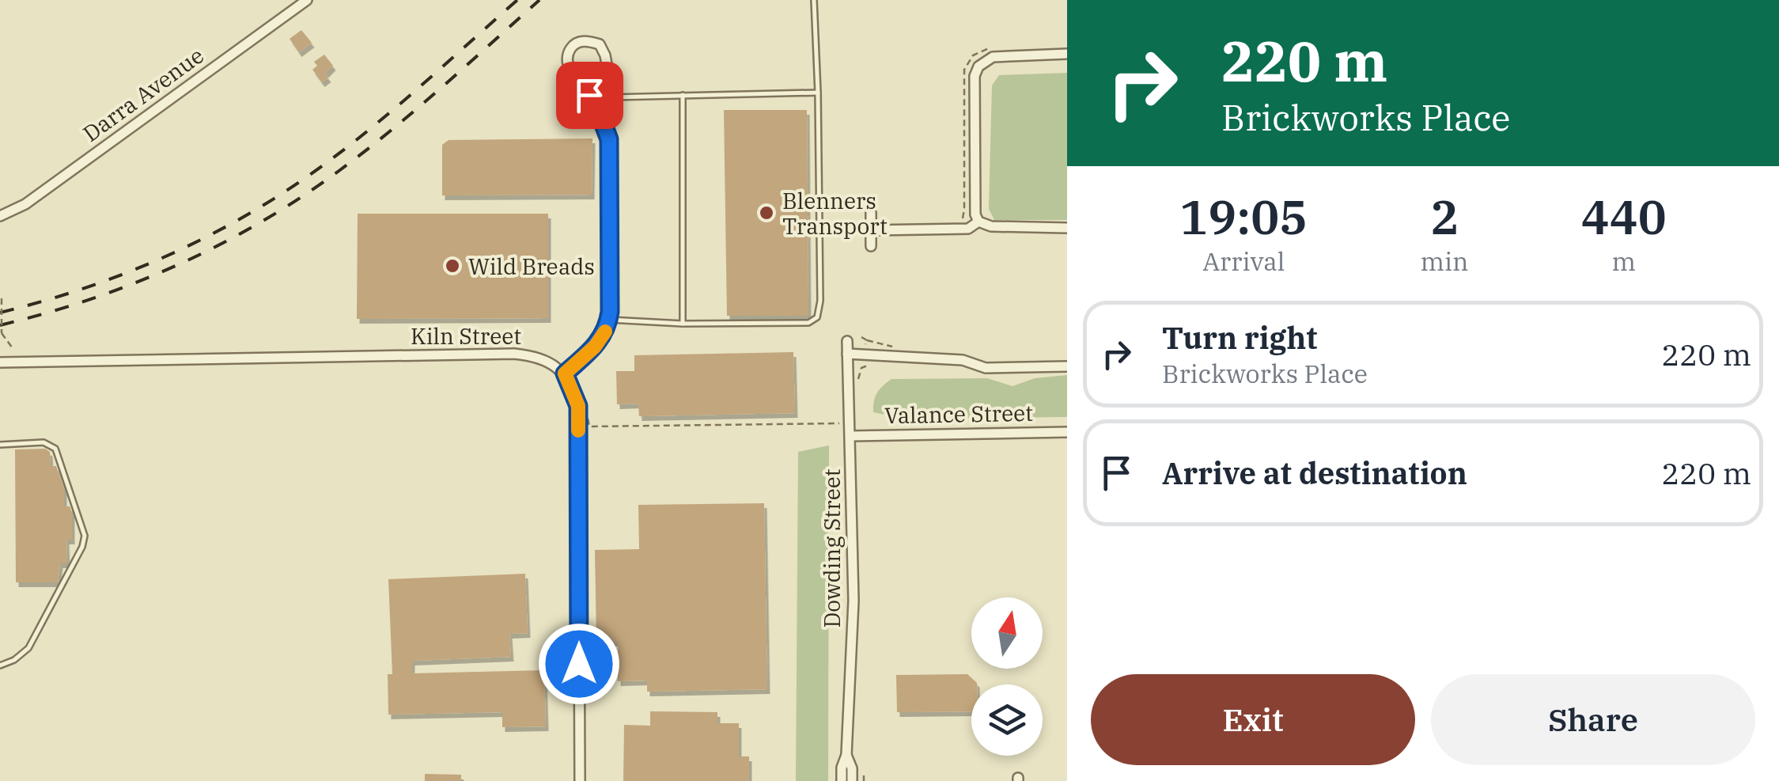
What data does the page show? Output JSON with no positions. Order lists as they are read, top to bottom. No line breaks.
{"streets":{"street":["Darra Avenue","Kiln Street","Valance Street","Dowding Street"]},"crossings":[["Valance Street","Dowding Street"]],"places":["Blenners Transport","Wild Breads"],"north":"top","page":{"turn":["220 m","Brickworks Place"],"eta":["19:05","Arrival","2","min","440","m"],"list":[{"name":"Turn right","note":"Brickworks Place","value":"220 m"},{"name":"Arrive at destination","value":"220 m"}],"buttons":["Exit","Share"]}}
